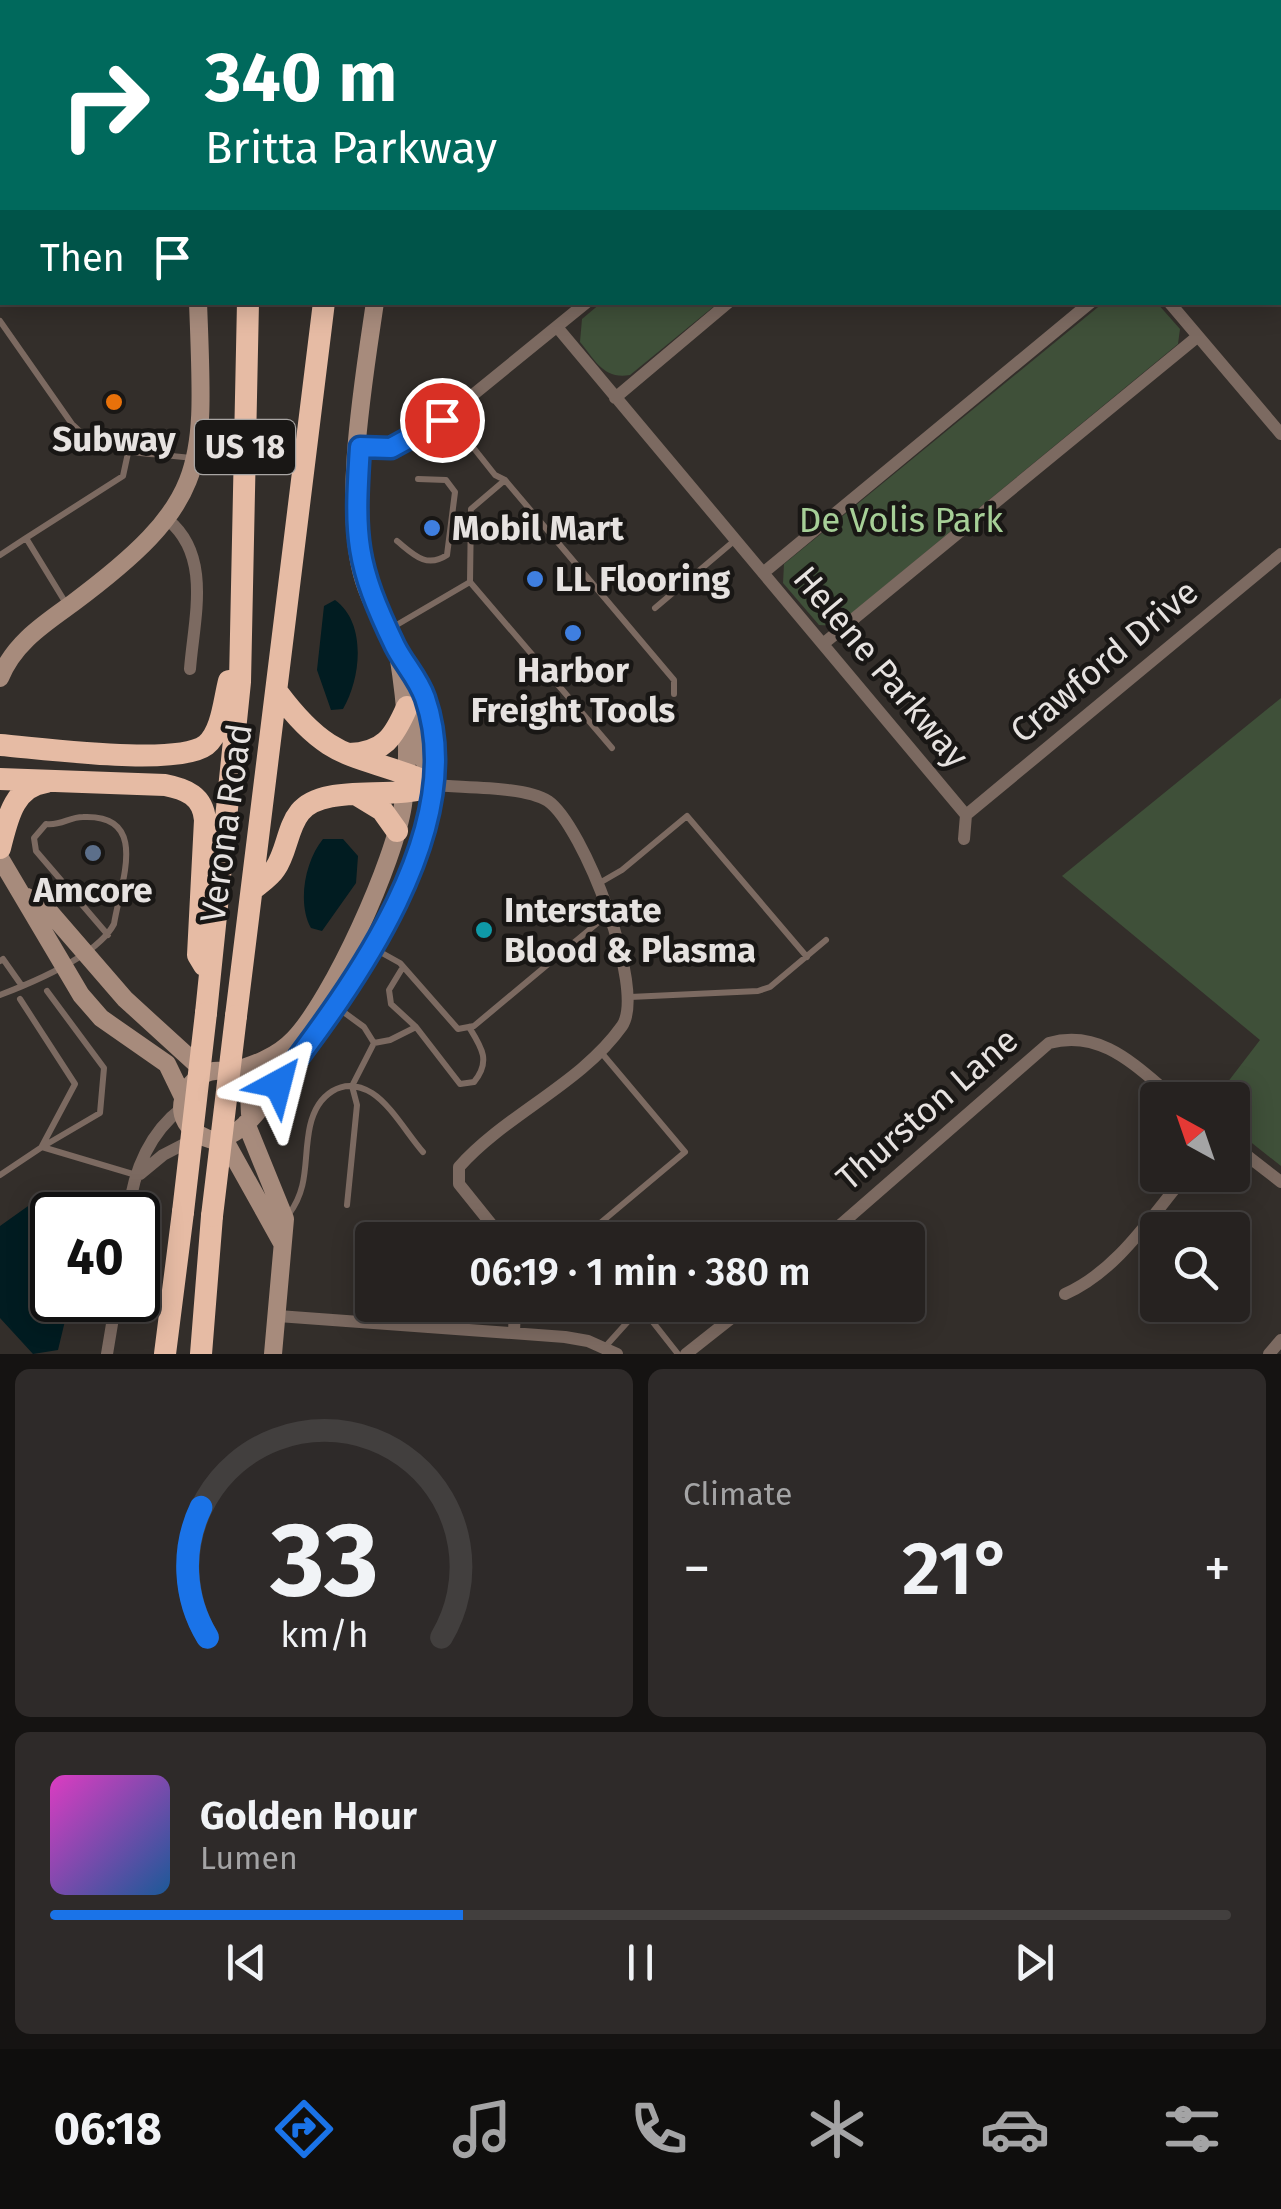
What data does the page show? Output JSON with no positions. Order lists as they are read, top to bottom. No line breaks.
{"streets":{"highway":["US 18","Verona Road"],"street":["Crawford Drive","Helene Parkway","Thurston Lane"]},"crossings":[["US 18","Verona Road"],["Crawford Drive","Helene Parkway"]],"parks":["De Volis Park"],"places":["Subway","Mobil Mart","LL Flooring","Harbor Freight Tools","Amcore","Interstate Blood & Plasma"],"north":"top left","page":{"turn":["340 m","Britta Parkway"],"then":"Then","limit":"40","trip":"06:19 · 1 min · 380 m","tile":"Climate","heat":["−","21°","+"],"song":["Golden Hour","Lumen"],"tabs":"06:18","gauge":["33","km/h"]}}
